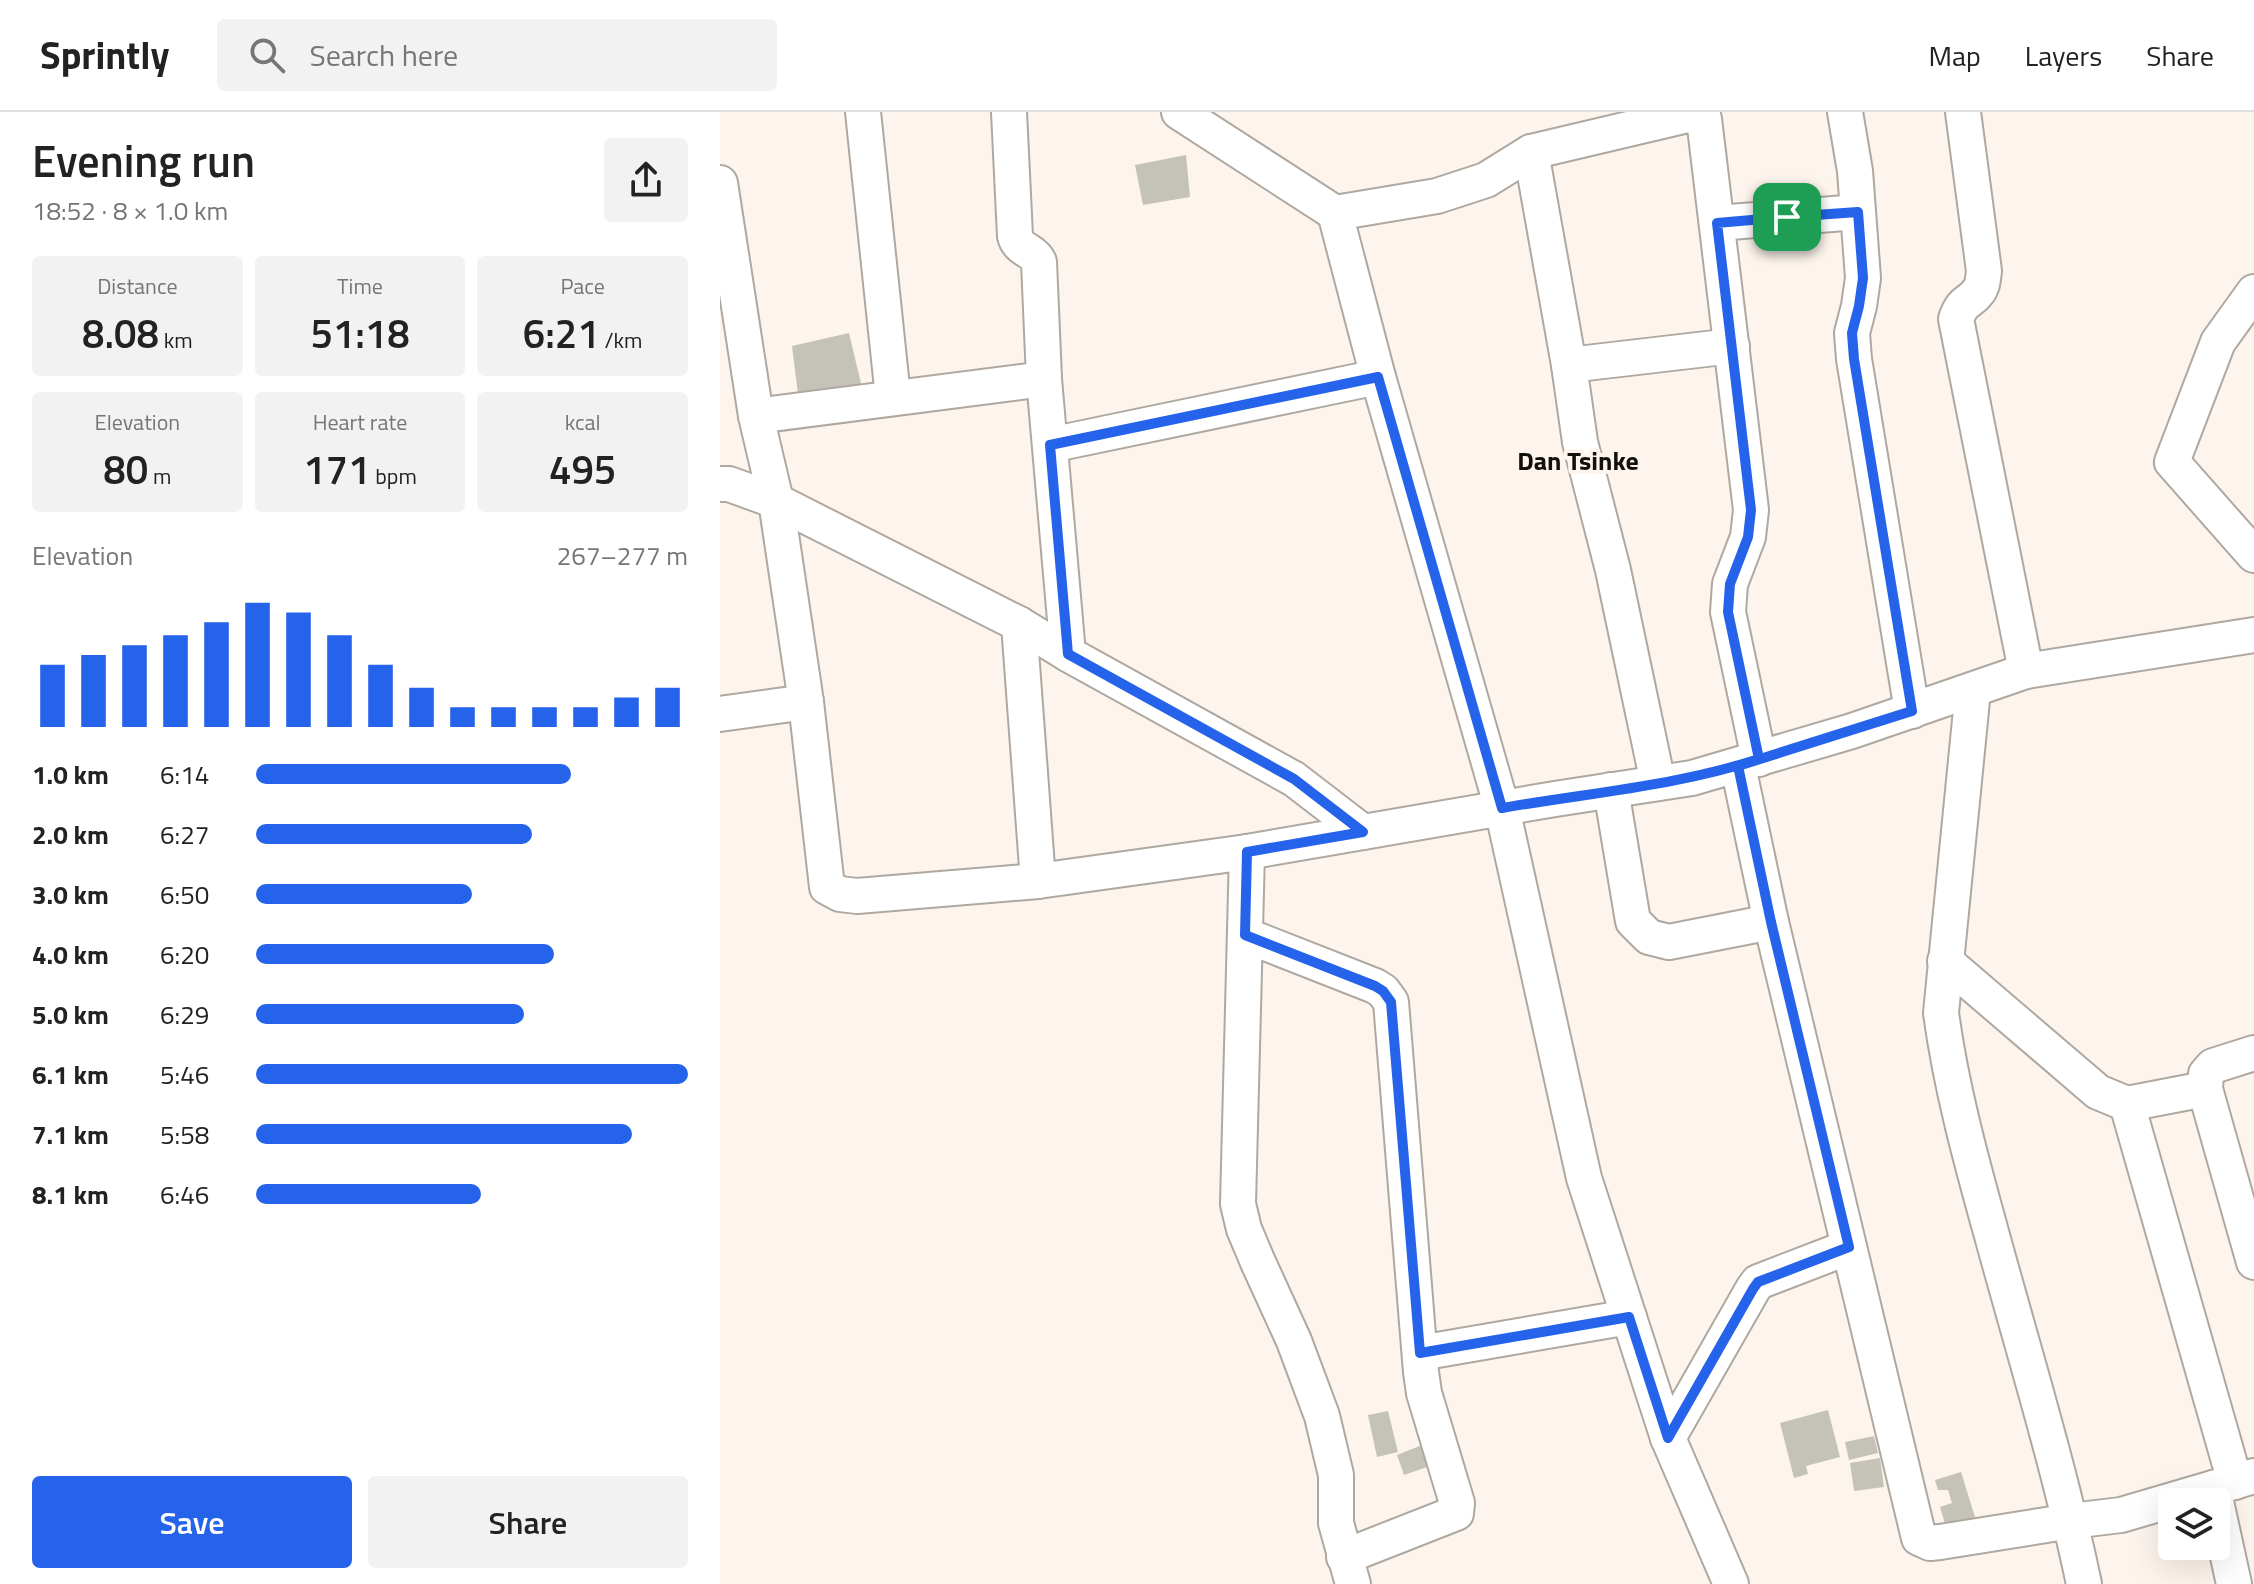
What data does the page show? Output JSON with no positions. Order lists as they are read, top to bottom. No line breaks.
{"districts":["Dan Tsinke"],"page":{"header":"Sprintly","search":"Search here","nav":["Map","Layers","Share"],"heading":["Evening run","18:52 · 8 × 1.0 km"],"stats":[["Distance","8.08 km"],["Time","51:18"],["Pace","6:21 /km"],["Elevation","80 m"],["Heart rate","171 bpm"],["kcal","495"]],"chart":["Elevation","267–277 m"],"list":[{"name":"1.0 km","note":"6:14"},{"name":"2.0 km","note":"6:27"},{"name":"3.0 km","note":"6:50"},{"name":"4.0 km","note":"6:20"},{"name":"5.0 km","note":"6:29"},{"name":"6.1 km","note":"5:46"},{"name":"7.1 km","note":"5:58"},{"name":"8.1 km","note":"6:46"}],"buttons":["Save","Share"]}}
